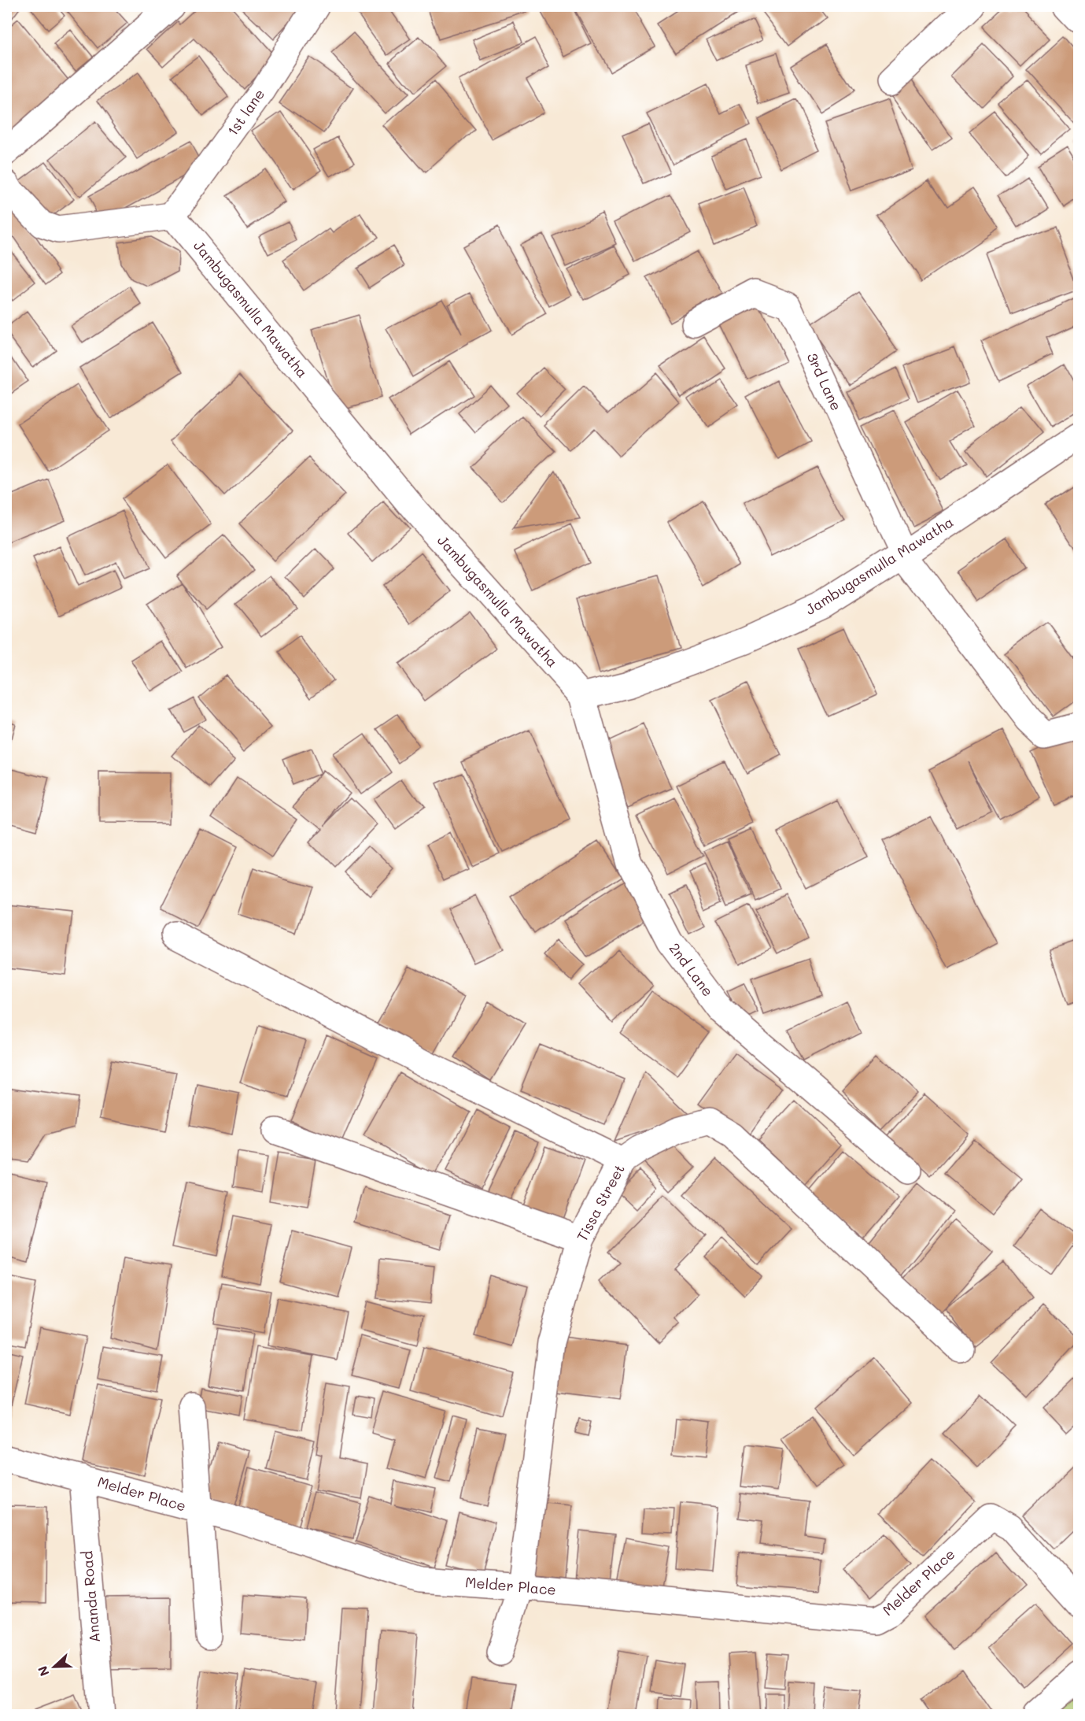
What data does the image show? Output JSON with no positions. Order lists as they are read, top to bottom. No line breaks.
{"streets":{"street":["1st lane","Jambugasmulla Mawatha","3rd Lane","2nd Lane","Tissa Street","Melder Place","Ananda Road"]},"crossings":[["1st lane","Jambugasmulla Mawatha"],["Jambugasmulla Mawatha","3rd Lane"],["Jambugasmulla Mawatha","2nd Lane"],["Tissa Street","Melder Place"],["Melder Place","Ananda Road"]],"north":"left"}
